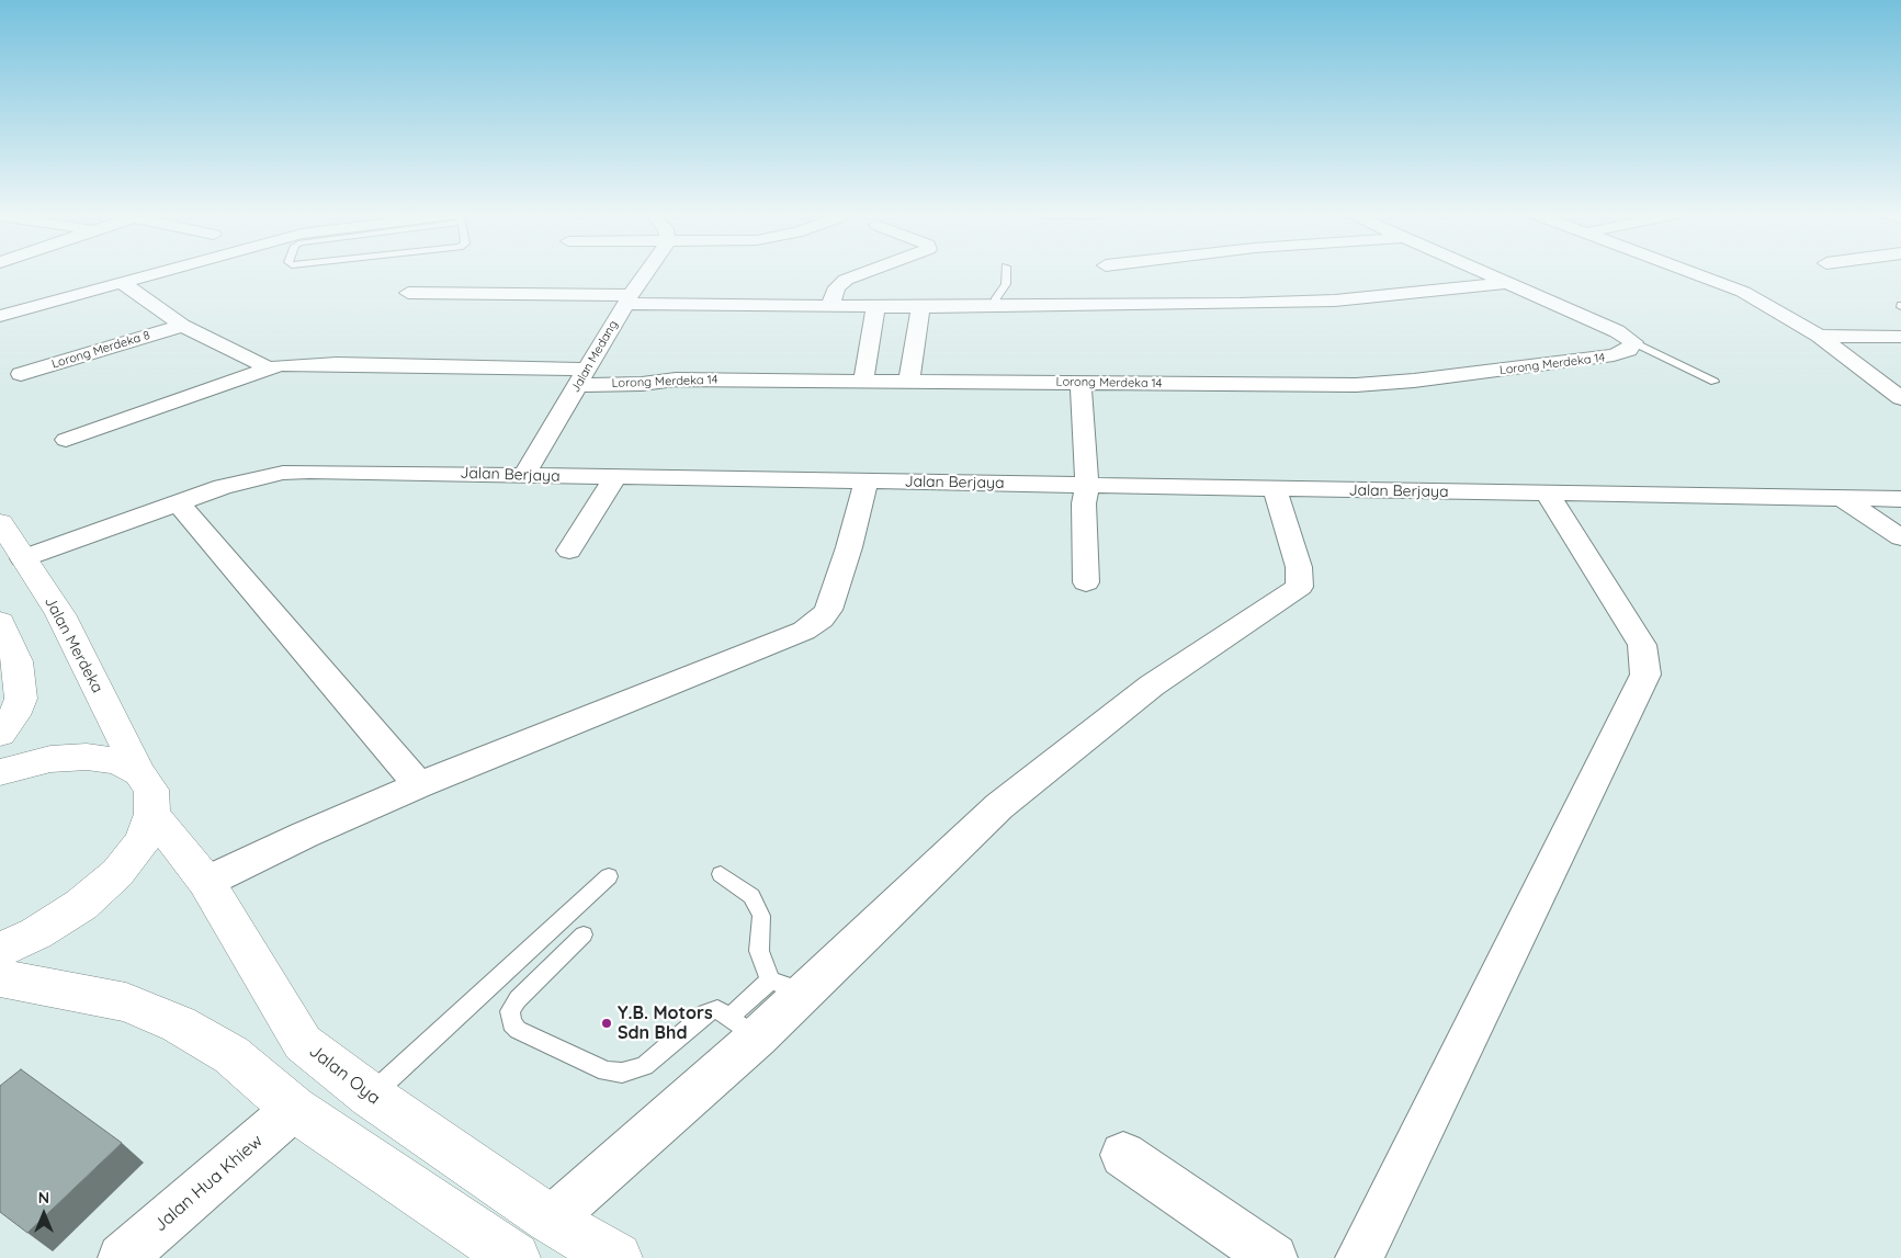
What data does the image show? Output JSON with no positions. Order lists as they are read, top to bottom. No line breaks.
{"streets":{"main road":["Jalan Merdeka","Jalan Oya"],"street":["Lorong Merdeka 8","Jalan Medang","Lorong Merdeka 14","Jalan Berjaya","Jalan Hua Khiew"]},"crossings":[["Jalan Medang","Lorong Merdeka 14"],["Jalan Medang","Jalan Berjaya"],["Jalan Berjaya","Jalan Merdeka"],["Jalan Merdeka","Jalan Oya"]],"places":["Y.B. Motors Sdn Bhd"],"north":"top"}
